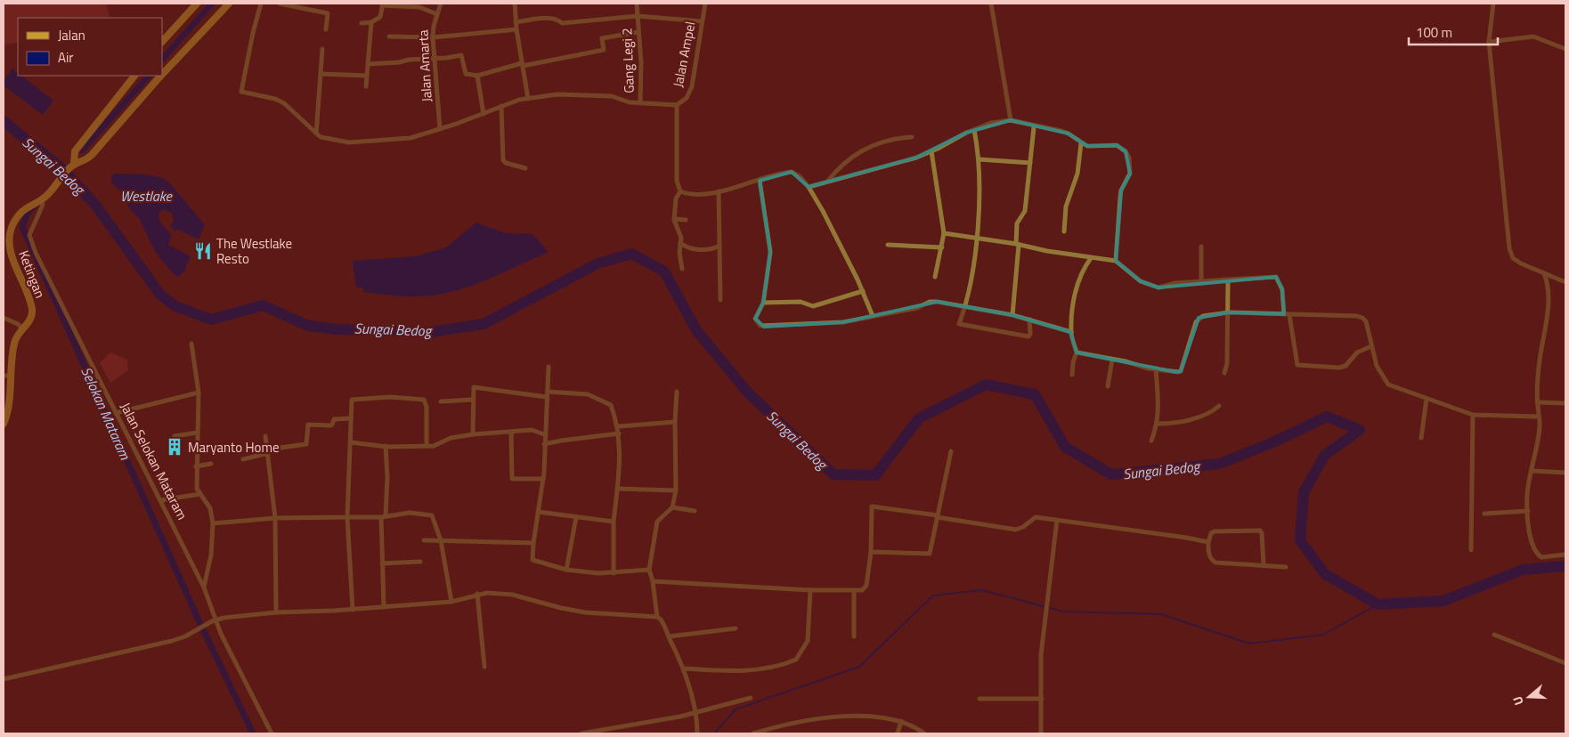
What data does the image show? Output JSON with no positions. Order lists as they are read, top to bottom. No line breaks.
{"streets":{"street":["Jalan Ampel","Gang Legi 2","Jalan Amarta","Ketingan","Jalan Selokan Mataram"]},"crossings":[["Ketingan","Jalan Selokan Mataram"]],"water":["Sungai Bedog","Westlake","Selokan Mataram"],"places":{"restaurant":["The Westlake Resto"],"building":["Maryanto Home"]},"legend":["Jalan","Air"],"scale_bar":"100 m","north":"left"}
